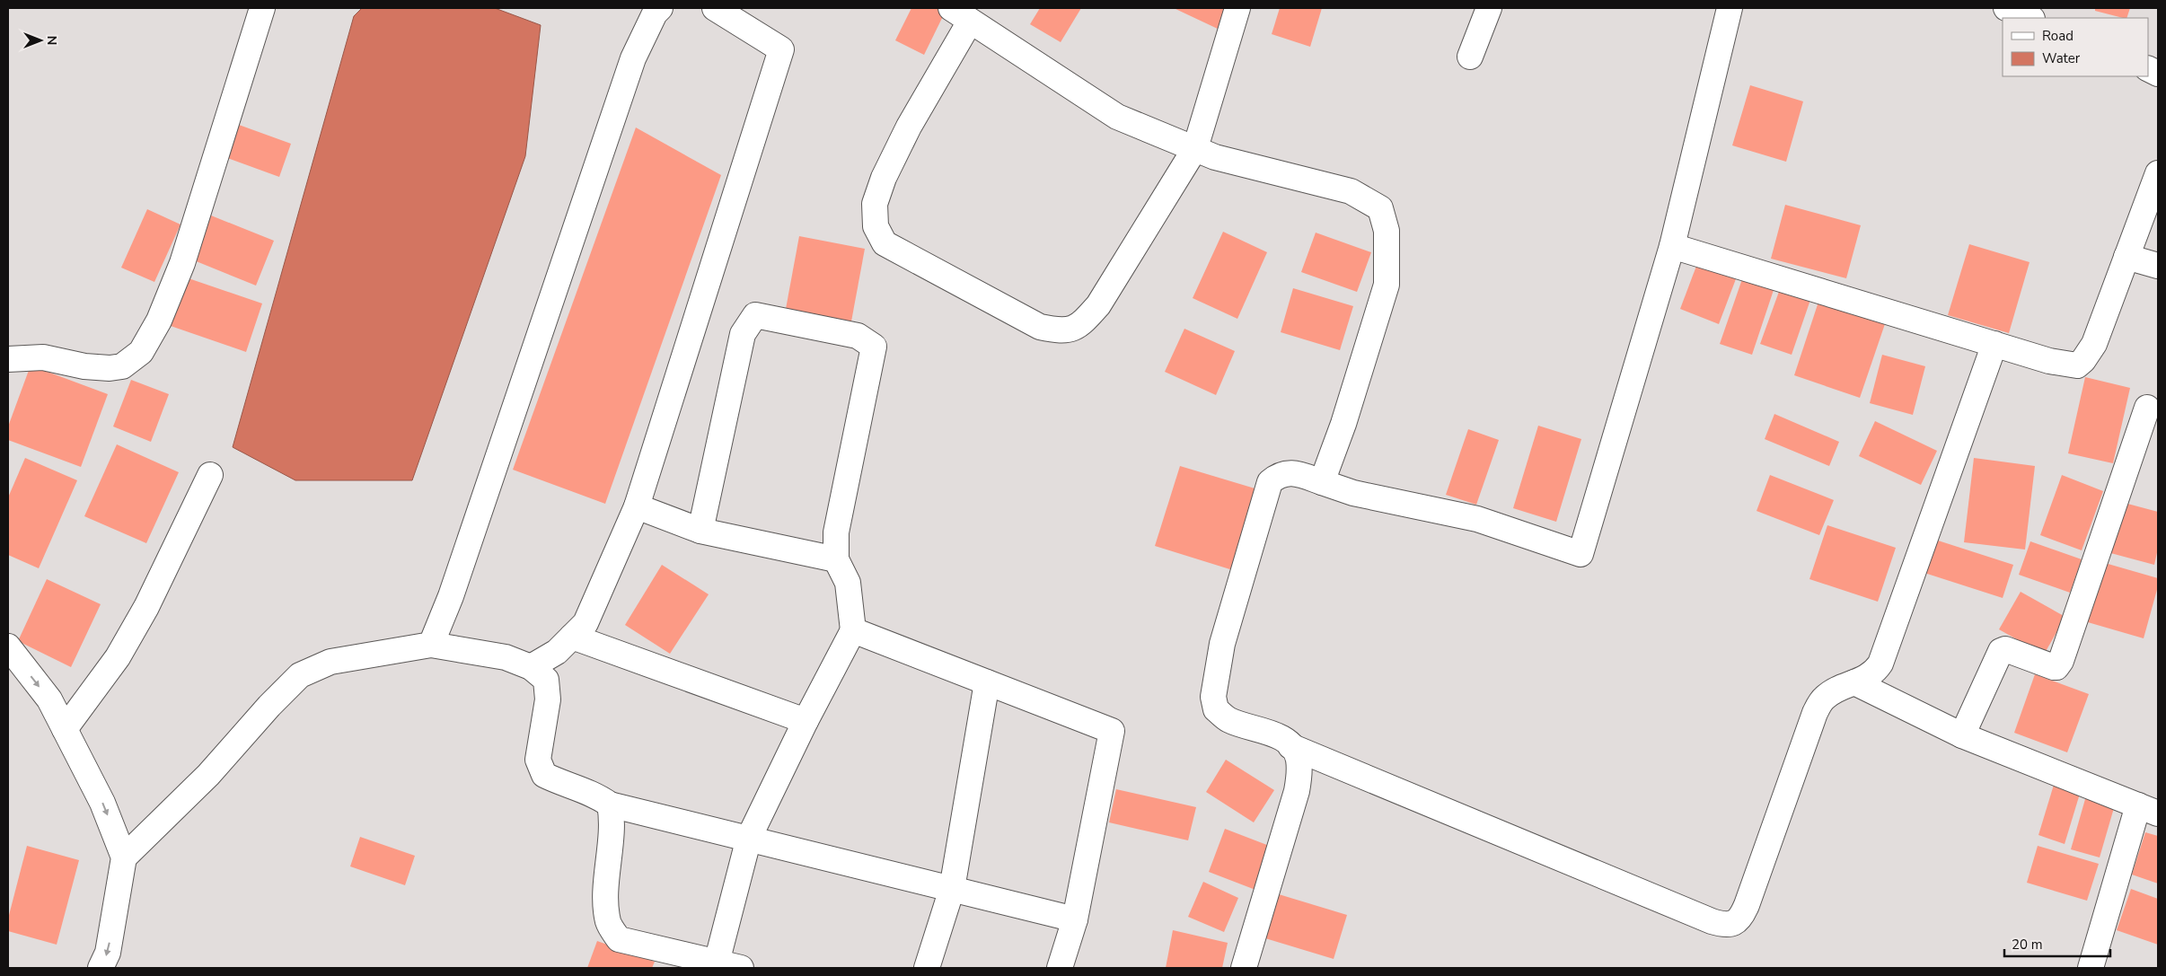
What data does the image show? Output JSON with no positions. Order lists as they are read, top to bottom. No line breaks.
{"legend":["Road","Water"],"scale_bar":"20 m","north":"right"}
